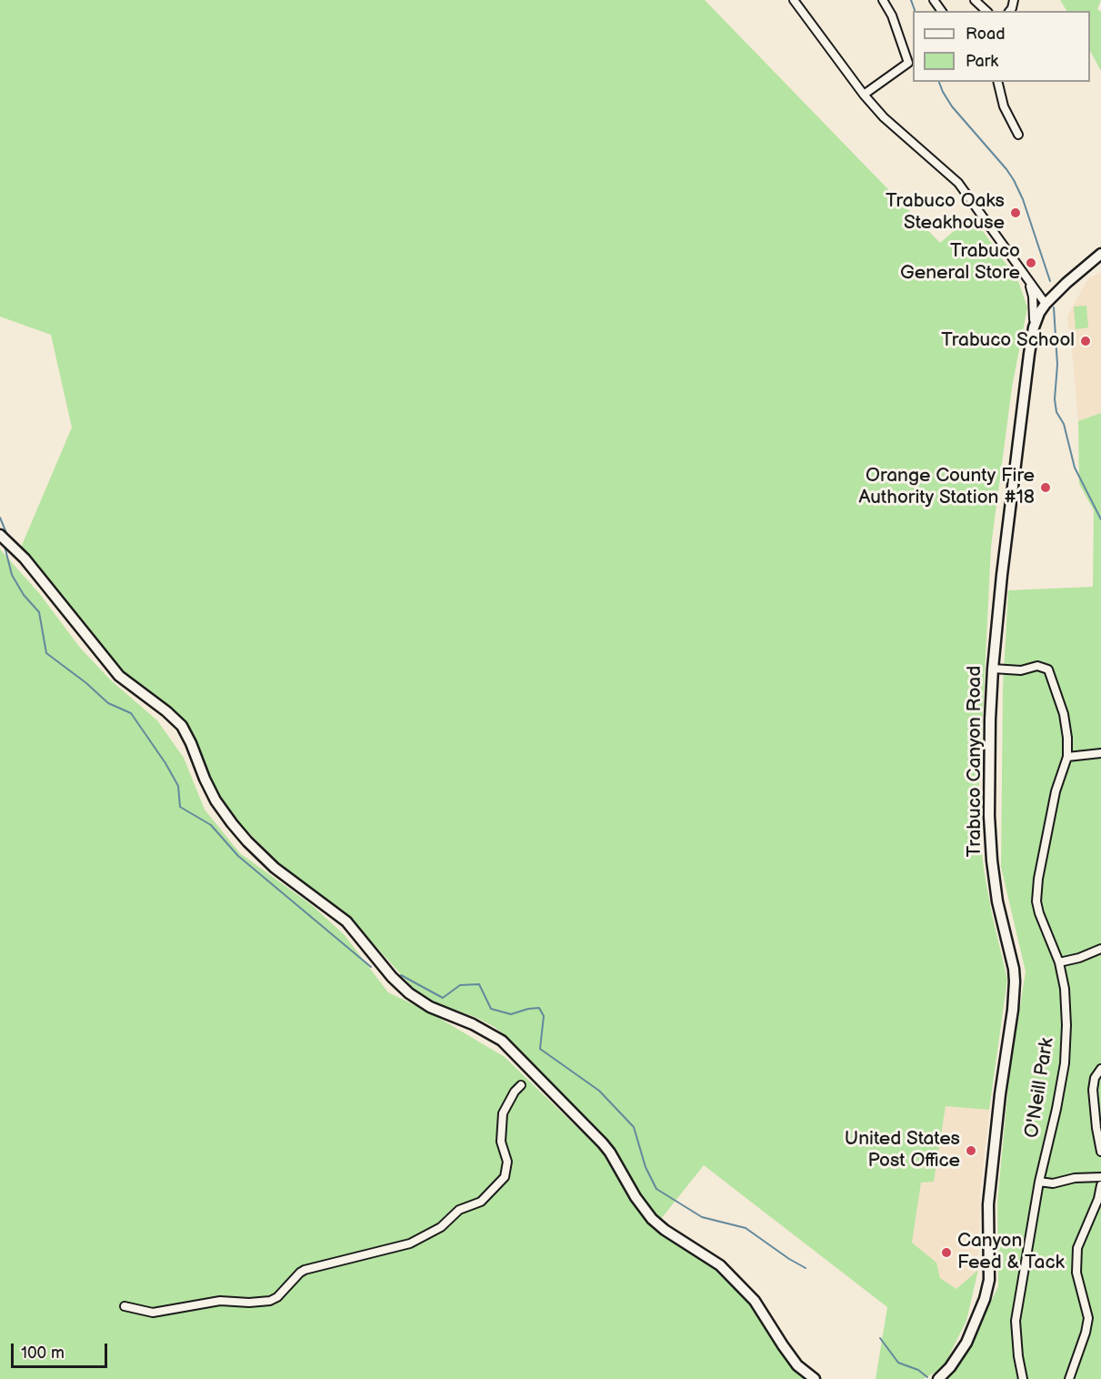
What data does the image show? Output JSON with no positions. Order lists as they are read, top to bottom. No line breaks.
{"streets":{"main road":["Trabuco Canyon Road"],"street":["O'Neill Park"]},"crossings":[["Trabuco Canyon Road","O'Neill Park"]],"places":["Trabuco Oaks Steakhouse","Trabuco General Store","Trabuco School","Orange County Fire Authority Station #18","United States Post Office","Canyon Feed & Tack"],"legend":["Road","Park"],"scale_bar":"100 m"}
